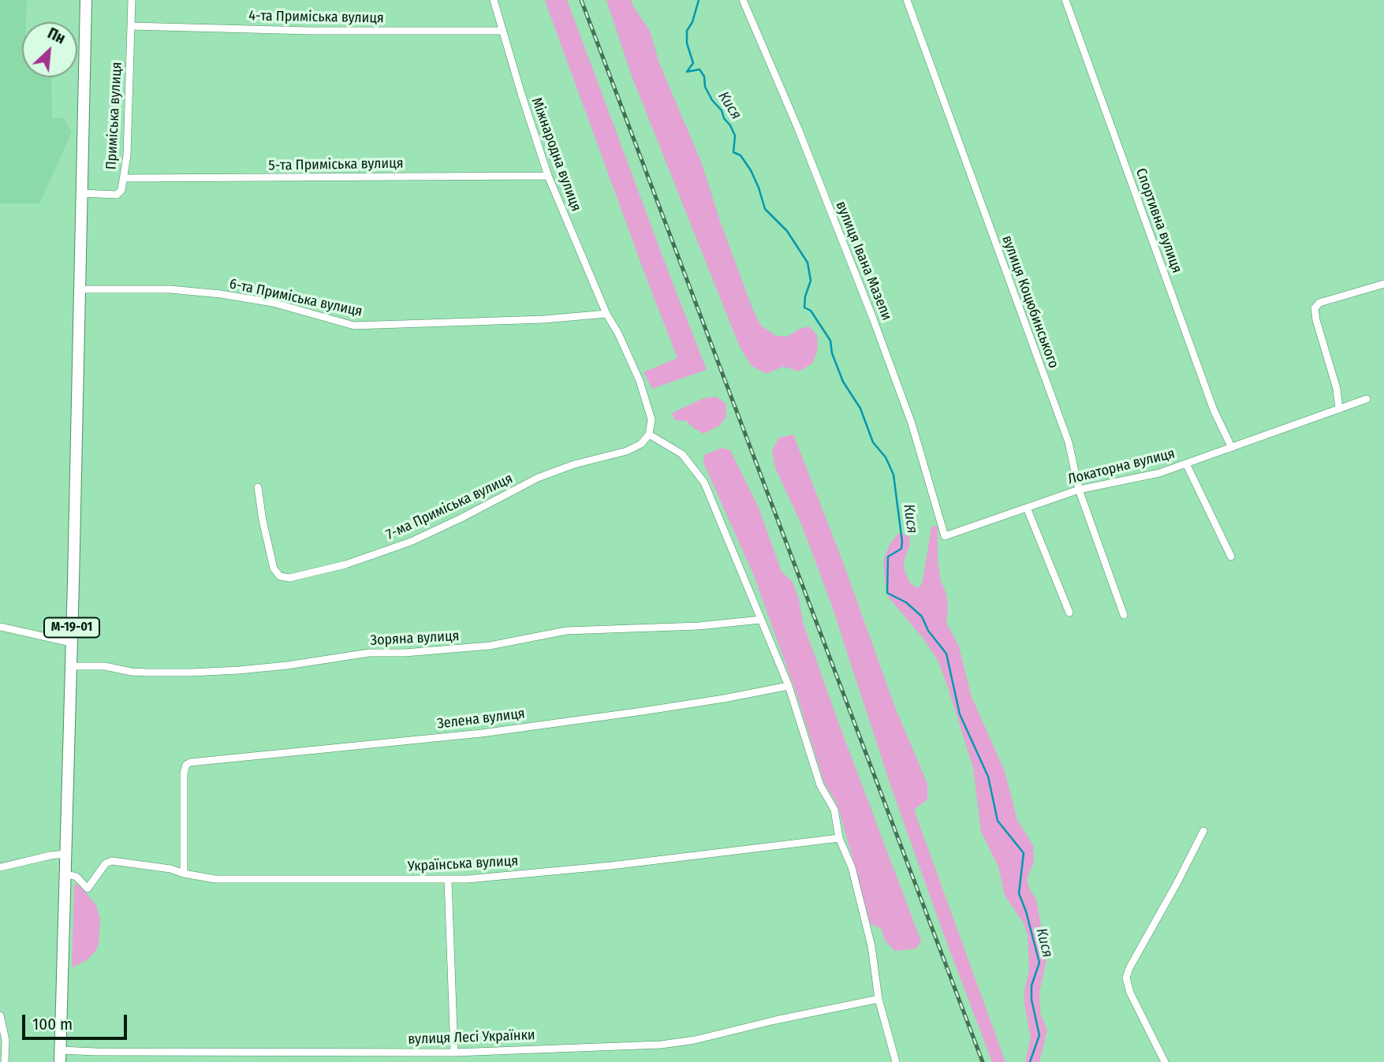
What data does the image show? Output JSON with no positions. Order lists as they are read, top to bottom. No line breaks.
{"streets":{"main road":["М-19-01"],"street":["4-та Приміська вулиця","Приміська вулиця","Міжнародна вулиця","5-та Приміська вулиця","Спортивна вулиця","вулиця Івана Мазепи","6-та Приміська вулиця","вулиця Коцюбинського","Локаторна вулиця","7-ма Приміська вулиця","Зоряна вулиця","Зелена вулиця","Українська вулиця","вулиця Лесі Українки"]},"crossings":[["4-та Приміська вулиця","Приміська вулиця"],["4-та Приміська вулиця","Міжнародна вулиця"],["Приміська вулиця","5-та Приміська вулиця"],["Приміська вулиця","М-19-01"],["Міжнародна вулиця","5-та Приміська вулиця"],["Міжнародна вулиця","6-та Приміська вулиця"],["Міжнародна вулиця","7-ма Приміська вулиця"],["Спортивна вулиця","Локаторна вулиця"],["вулиця Івана Мазепи","Локаторна вулиця"],["6-та Приміська вулиця","М-19-01"],["вулиця Коцюбинського","Локаторна вулиця"],["М-19-01","Зоряна вулиця"],["М-19-01","Українська вулиця"],["М-19-01","вулиця Лесі Українки"],["Зелена вулиця","Українська вулиця"]],"water":["Кися"],"scale_bar":"100 m","north":"top right"}
